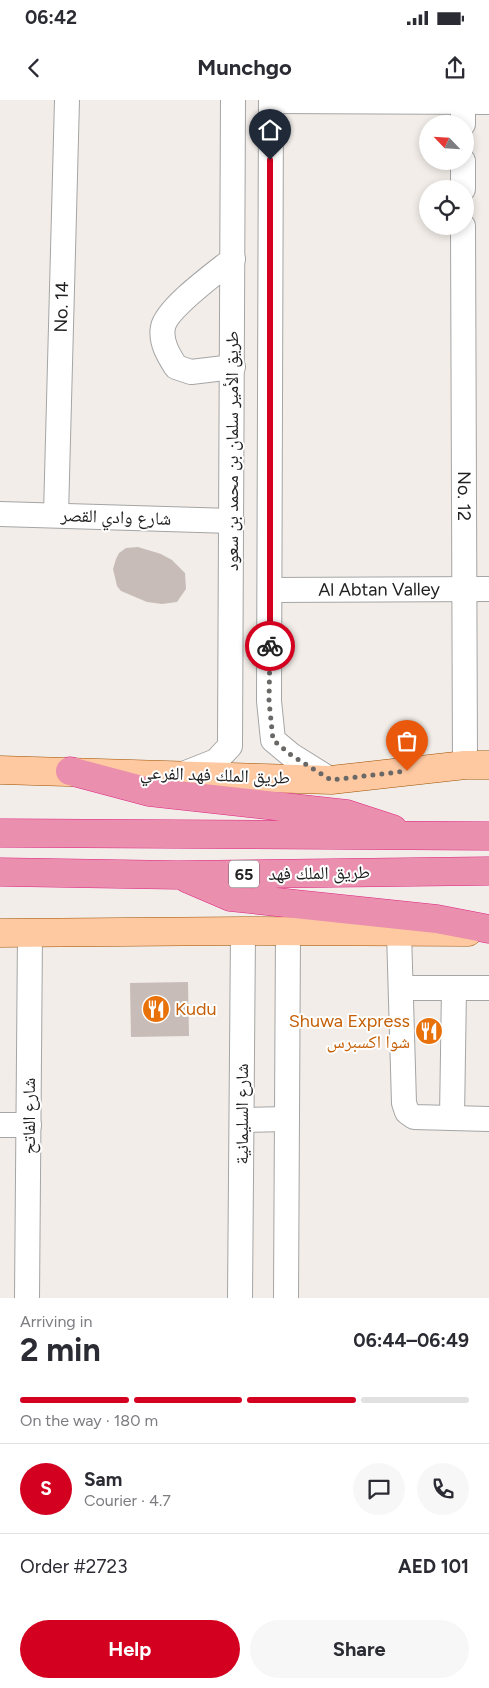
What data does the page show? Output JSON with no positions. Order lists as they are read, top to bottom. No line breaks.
{"streets":{"highway":["طريق الملك فهد","65"],"main road":["طريق الملك فهد الفرعي"],"street":["No. 14","طريق الأمير سلمان بن محمد بن سعود","No. 12","شارع وادي القصر","Al Abtan Valley","شارع السليمانية","شارع الفاتح"]},"crossings":[["No. 14","شارع وادي القصر"],["طريق الأمير سلمان بن محمد بن سعود","شارع وادي القصر"],["طريق الأمير سلمان بن محمد بن سعود","طريق الملك فهد الفرعي"],["No. 12","Al Abtan Valley"],["No. 12","طريق الملك فهد الفرعي"]],"places":{"restaurant":["Kudu","Shuwa Express شوا اكسبرس"]},"north":"top left","page":{"status":"06:42","header":"Munchgo","heading":["2 min","Arriving in","06:44–06:49"],"panel":["Sam","Courier · 4.7","Order #2723","AED 101"],"bar":"On the way · 180 m","round":"S","buttons":["Help","Share"]}}
